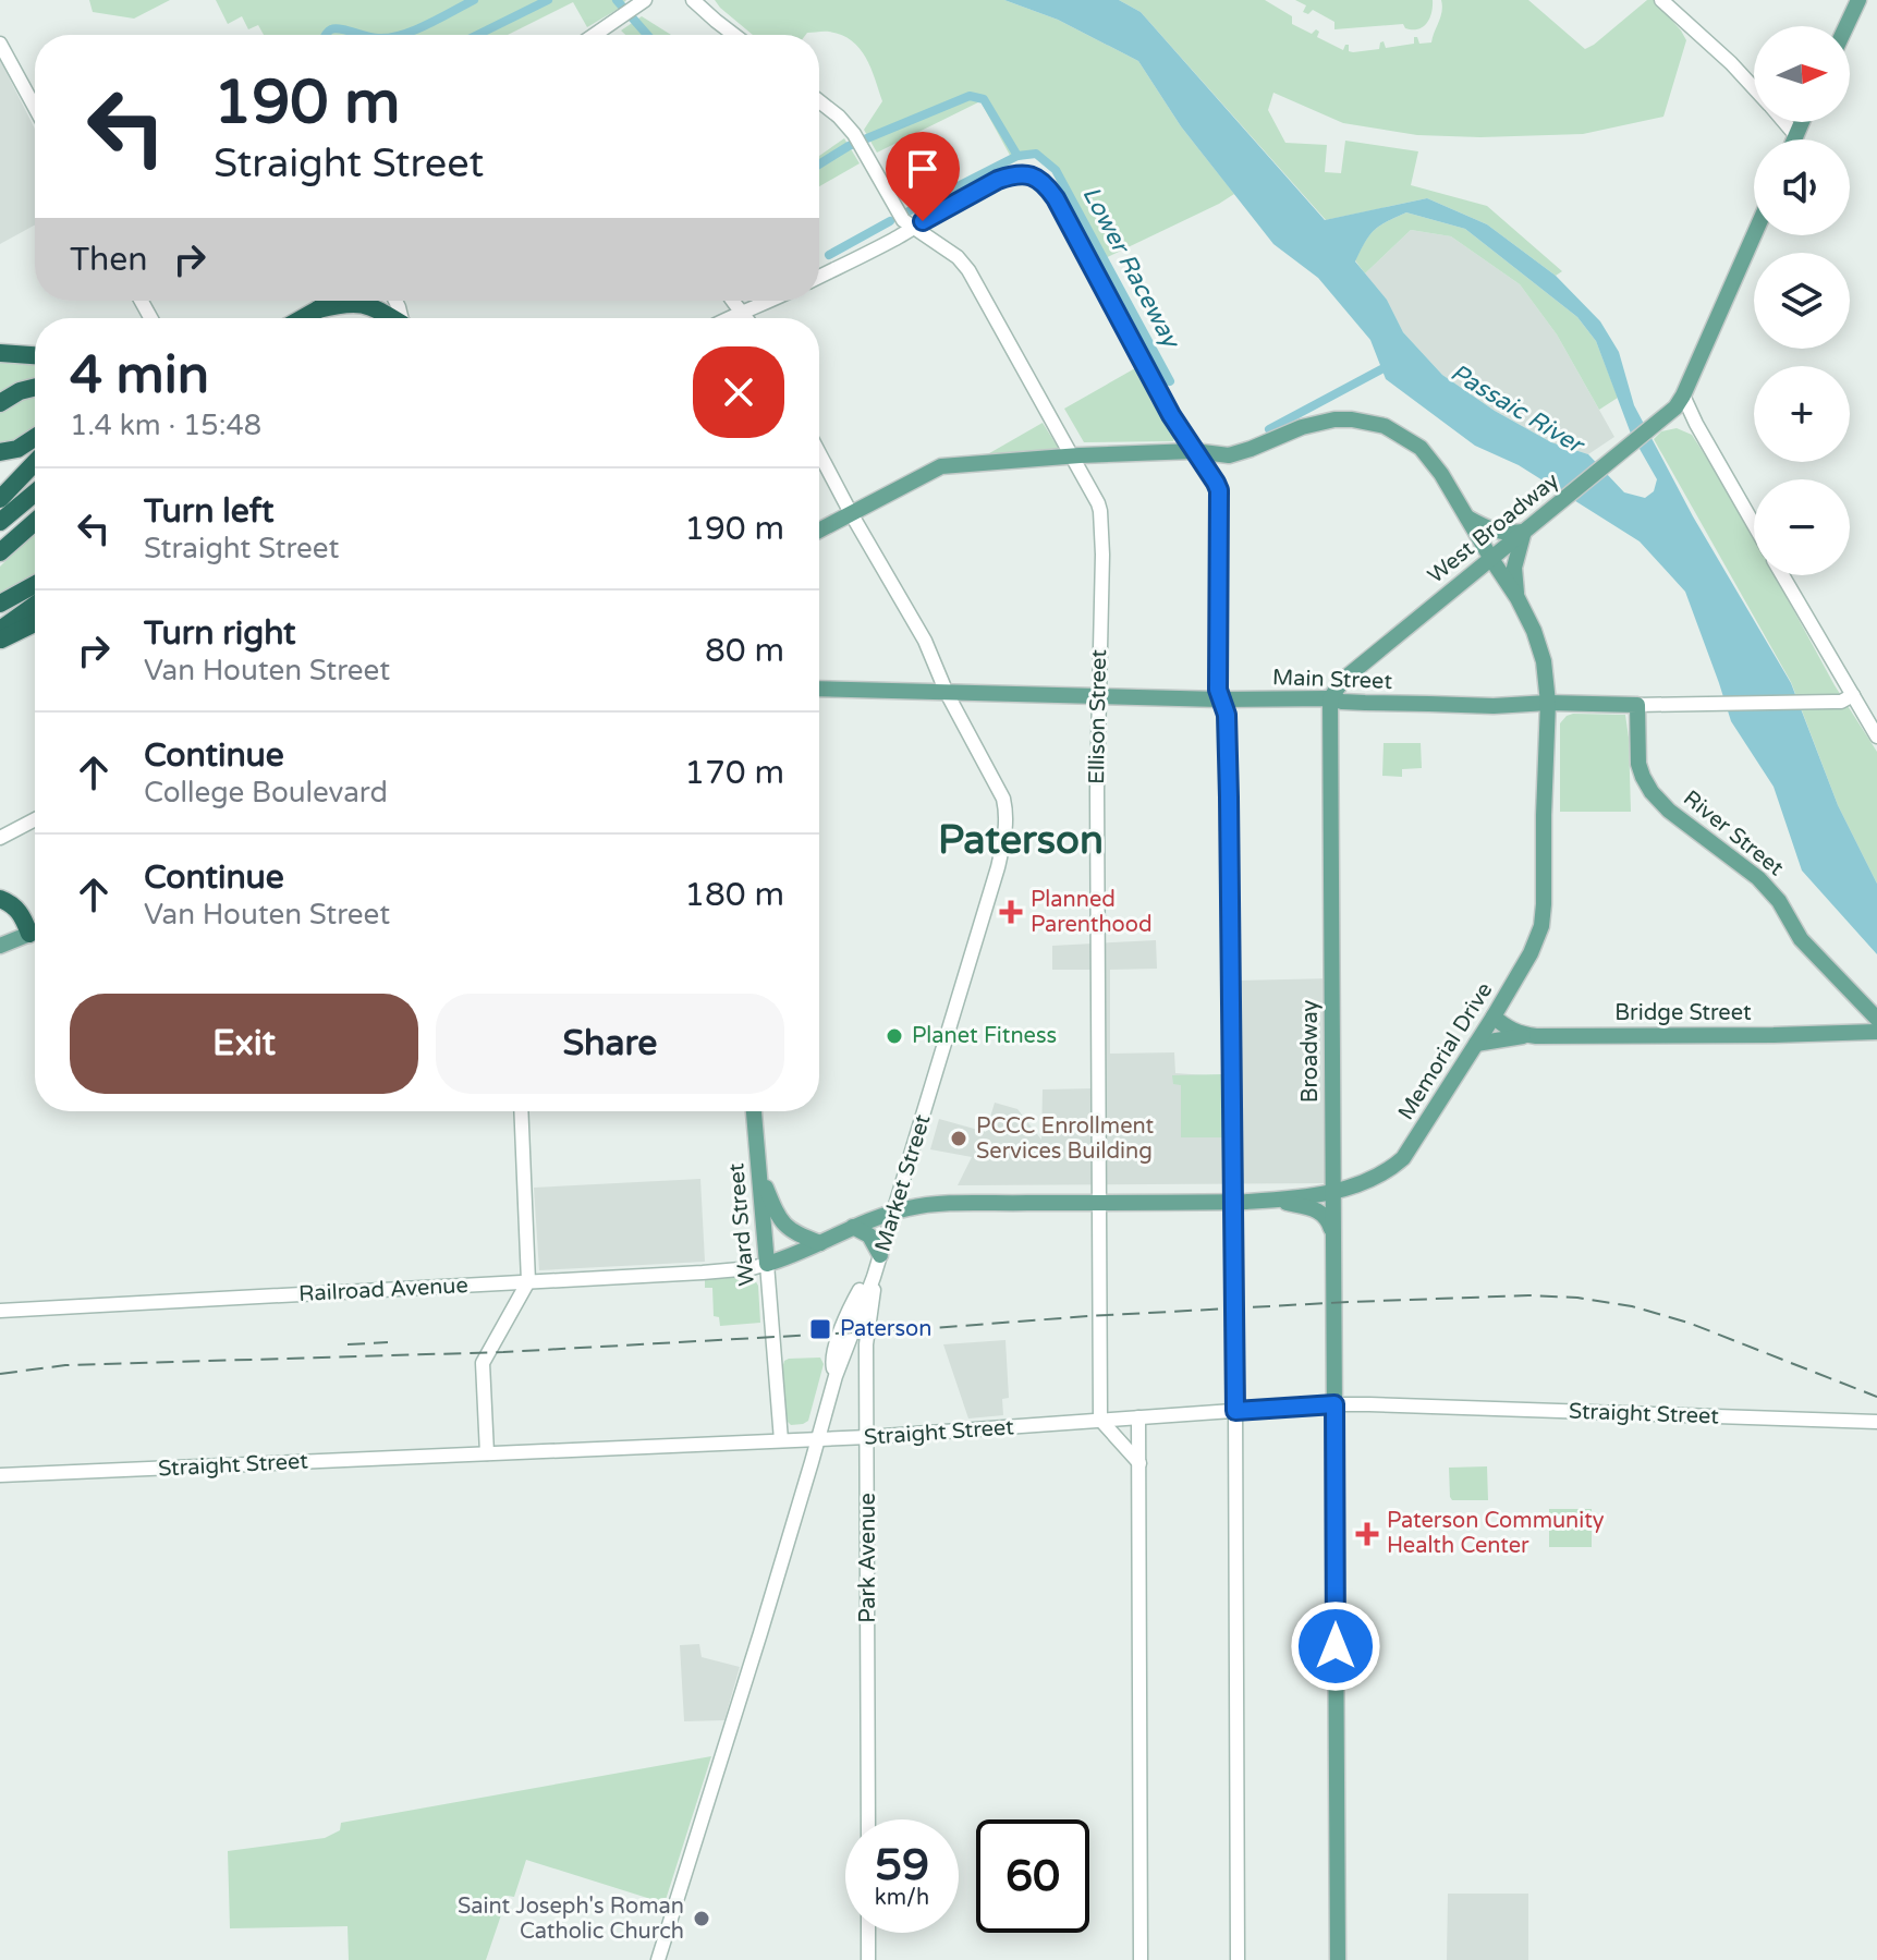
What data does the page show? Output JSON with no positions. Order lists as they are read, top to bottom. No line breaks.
{"streets":{"main road":["West Broadway","Main Street","River Street","Bridge Street","Broadway","Memorial Drive","Ward Street"],"street":["Ellison Street","Market Street","Railroad Avenue","Straight Street","Park Avenue"]},"crossings":[["West Broadway","Main Street"],["West Broadway","Broadway"],["West Broadway","Memorial Drive"],["Main Street","Ellison Street"],["Main Street","River Street"],["Main Street","Broadway"],["Main Street","Memorial Drive"],["Main Street","Market Street"],["Ellison Street","Memorial Drive"],["Ellison Street","Straight Street"],["Bridge Street","Memorial Drive"],["Broadway","Memorial Drive"],["Broadway","Straight Street"],["Memorial Drive","Market Street"],["Memorial Drive","Ward Street"],["Memorial Drive","Railroad Avenue"],["Market Street","Straight Street"],["Market Street","Park Avenue"],["Ward Street","Railroad Avenue"],["Ward Street","Straight Street"],["Straight Street","Park Avenue"]],"districts":["Paterson"],"water":["Lower Raceway","Passaic River"],"places":{"health":["Planned Parenthood","Paterson Community Health Center"],"other":["Planet Fitness","PCCC Enrollment Services Building","Saint Joseph's Roman Catholic Church"],"transit":["Paterson"]},"north":"right","page":{"map_buttons":["+","−"],"turn":["190 m","Straight Street"],"then":"Then","heading":["4 min","1.4 km · 15:48"],"list":[{"name":"Turn left","note":"Straight Street","value":"190 m"},{"name":"Turn right","note":"Van Houten Street","value":"80 m"},{"name":"Continue","note":"College Boulevard","value":"170 m"},{"name":"Continue","note":"Van Houten Street","value":"180 m"}],"buttons":["Exit","Share"],"speed":"59 km/h","limit":"60"}}
